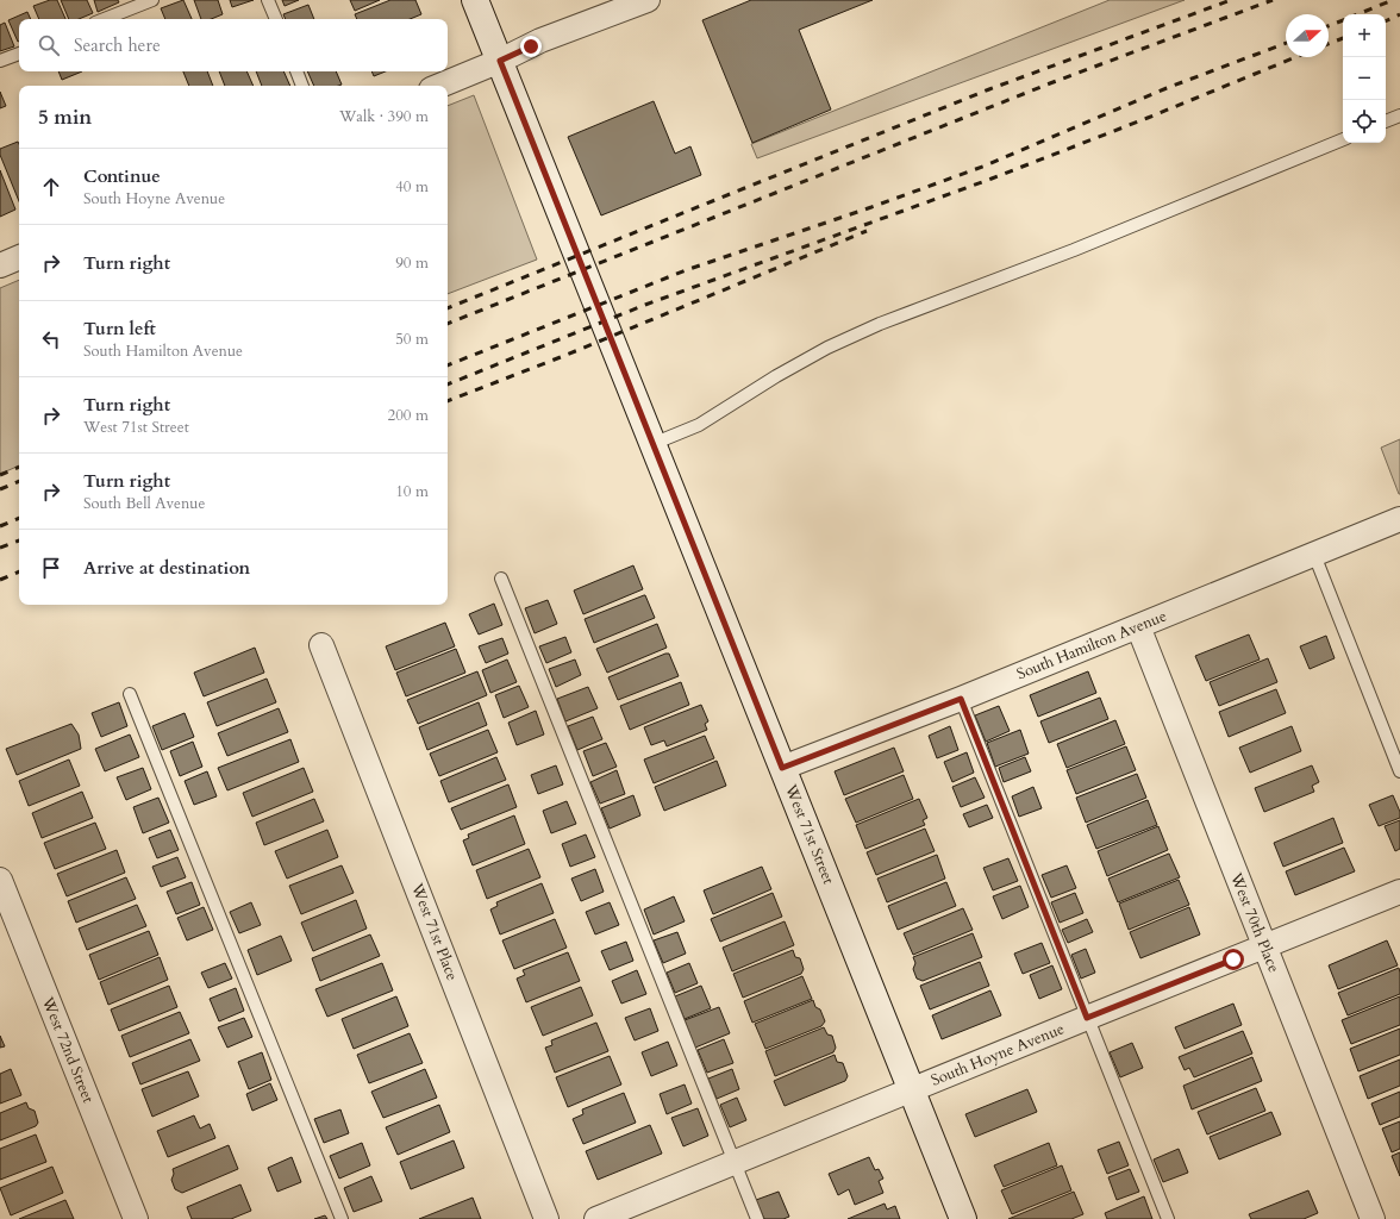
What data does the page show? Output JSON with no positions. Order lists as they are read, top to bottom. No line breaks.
{"streets":{"main road":["West 71st Street"],"street":["South Hamilton Avenue","West 70th Place","West 71st Place","West 72nd Street","South Hoyne Avenue"]},"crossings":[["South Hamilton Avenue","West 71st Street"],["South Hamilton Avenue","West 70th Place"],["West 71st Street","South Hoyne Avenue"],["West 70th Place","South Hoyne Avenue"]],"north":"right","page":{"map_buttons":["+","−"],"search":"Search here","heading":["5 min","Walk · 390 m"],"list":[["Continue","South Hoyne Avenue","40 m"],["Turn right","90 m"],["Turn left","South Hamilton Avenue","50 m"],["Turn right","West 71st Street","200 m"],["Turn right","South Bell Avenue","10 m"],"Arrive at destination"]}}
